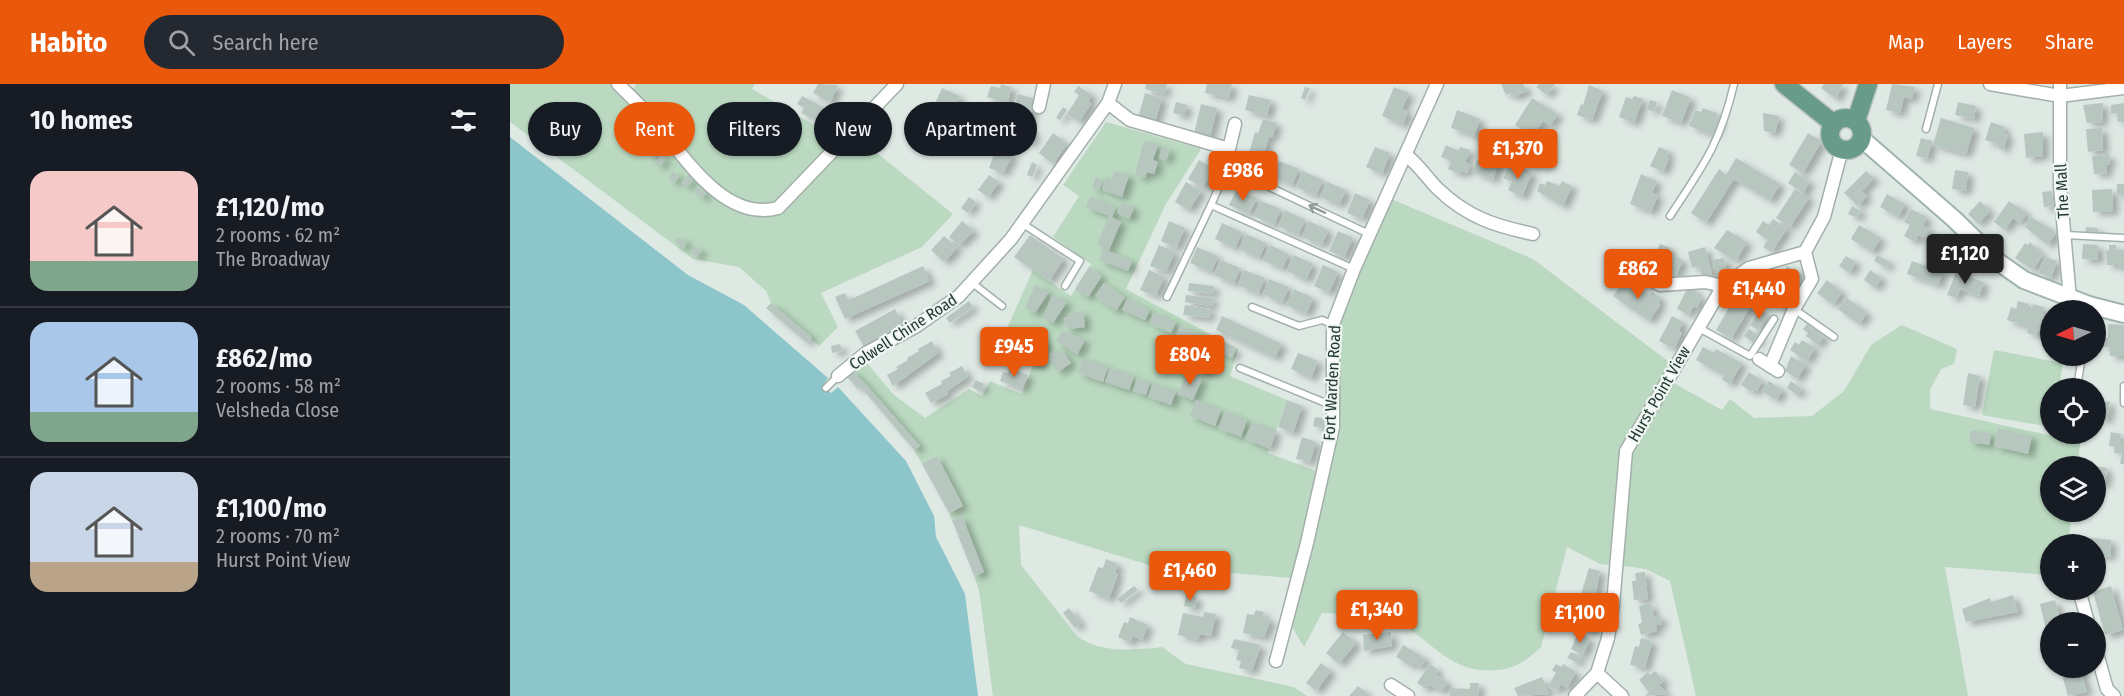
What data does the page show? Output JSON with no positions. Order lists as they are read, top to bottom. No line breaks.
{"streets":{"street":["The Mall","Colwell Chine Road","Fort Warden Road","Hurst Point View"]},"north":"left","page":{"header":"Habito","search":"Search here","nav":["Map","Layers","Share"],"heading":"10 homes","chip":["Buy","Rent","Filters","New","Apartment"],"price":["£1,370","£986","£1,120","£862","£1,440","£945","£804","£1,460","£1,340","£1,100"],"list":[{"name":"£1,120/mo","note":"2 rooms · 62 m² · The Broadway"},{"name":"£862/mo","note":"2 rooms · 58 m² · Velsheda Close"},{"name":"£1,100/mo","note":"2 rooms · 70 m² · Hurst Point View"}],"map_buttons":["+","−"]}}
